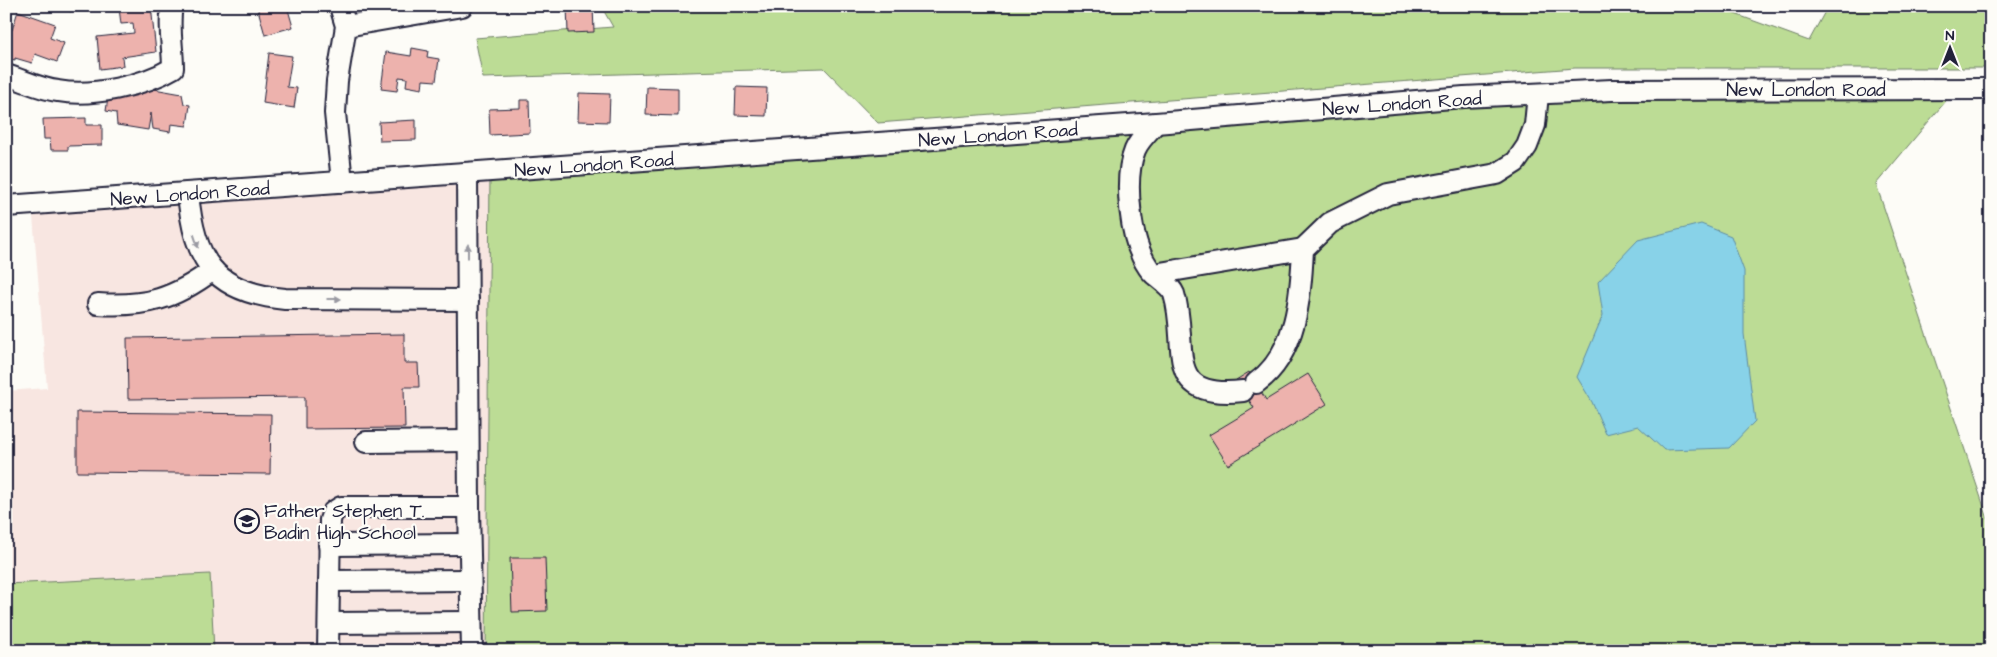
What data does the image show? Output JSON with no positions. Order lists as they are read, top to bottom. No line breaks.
{"streets":{"street":["New London Road"]},"places":{"school or university":["Father Stephen T. Badin High School"]},"north":"top"}
